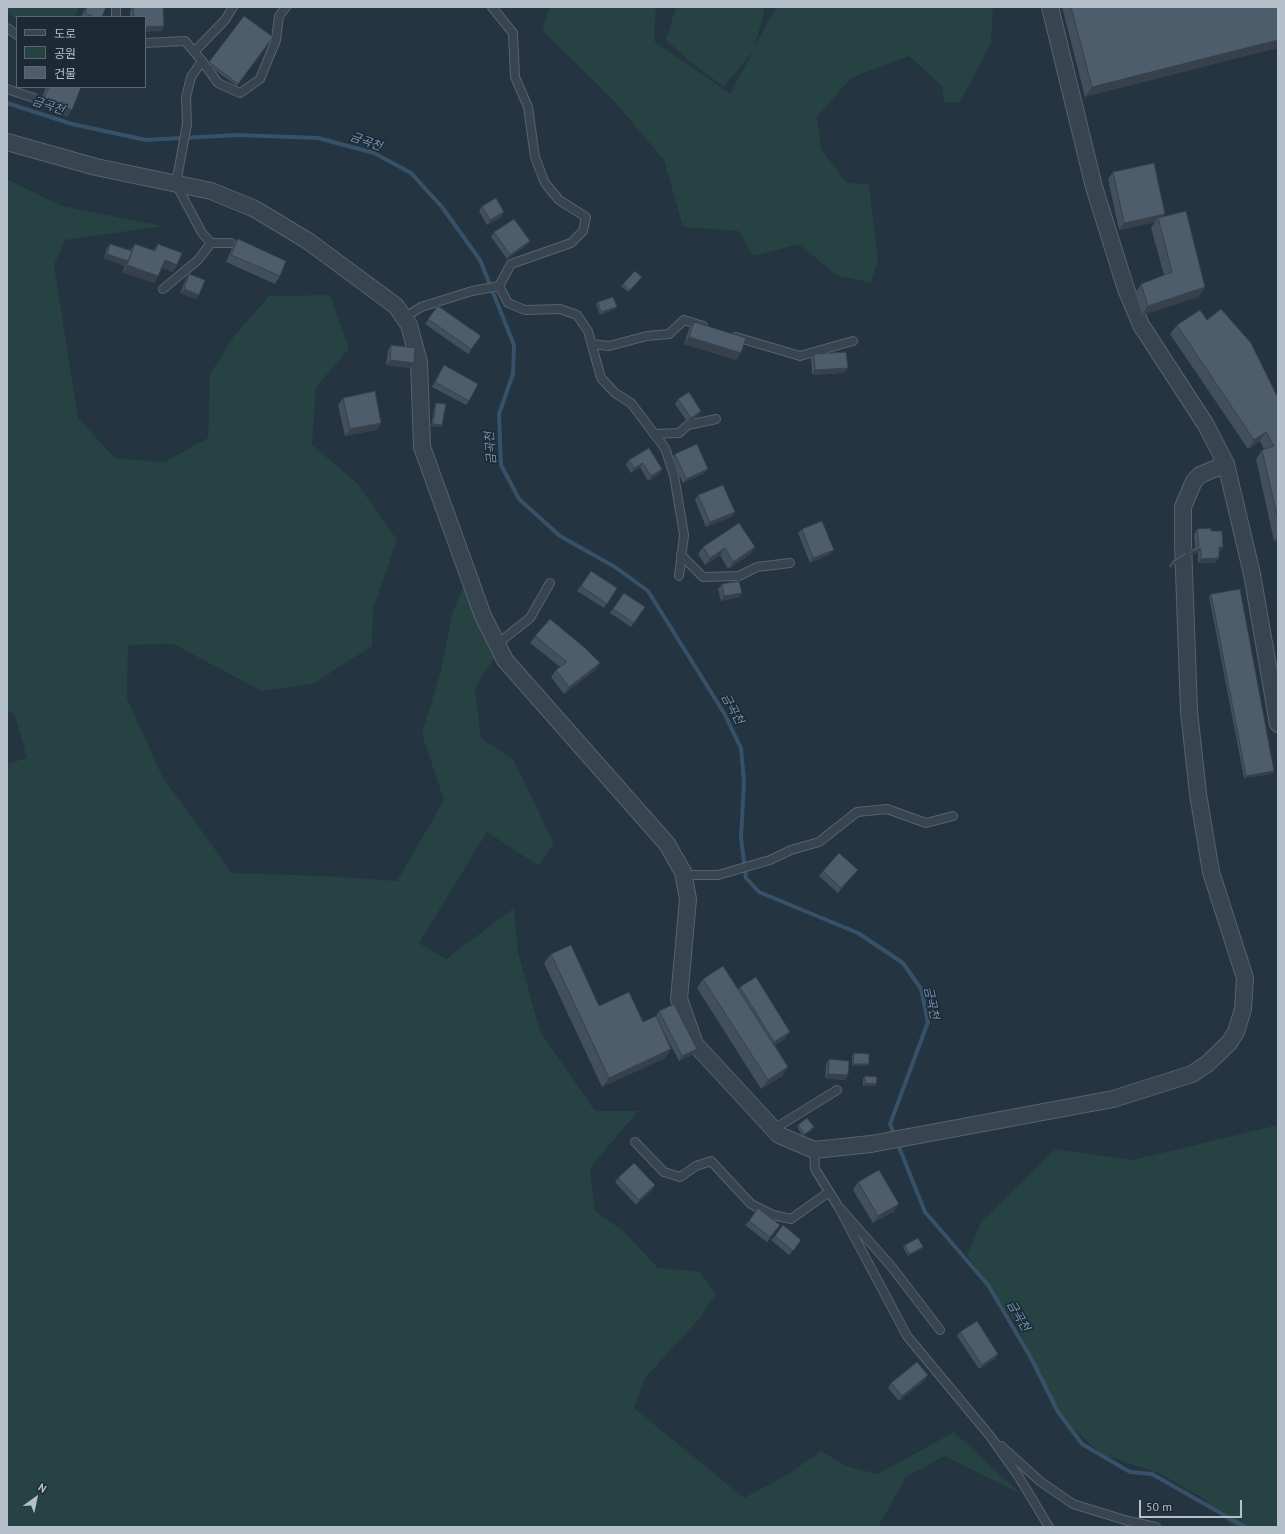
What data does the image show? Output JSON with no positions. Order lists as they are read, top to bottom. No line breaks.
{"water":["금곡천"],"legend":["도로","공원","건물"],"scale_bar":"50 m","north":"top right"}
